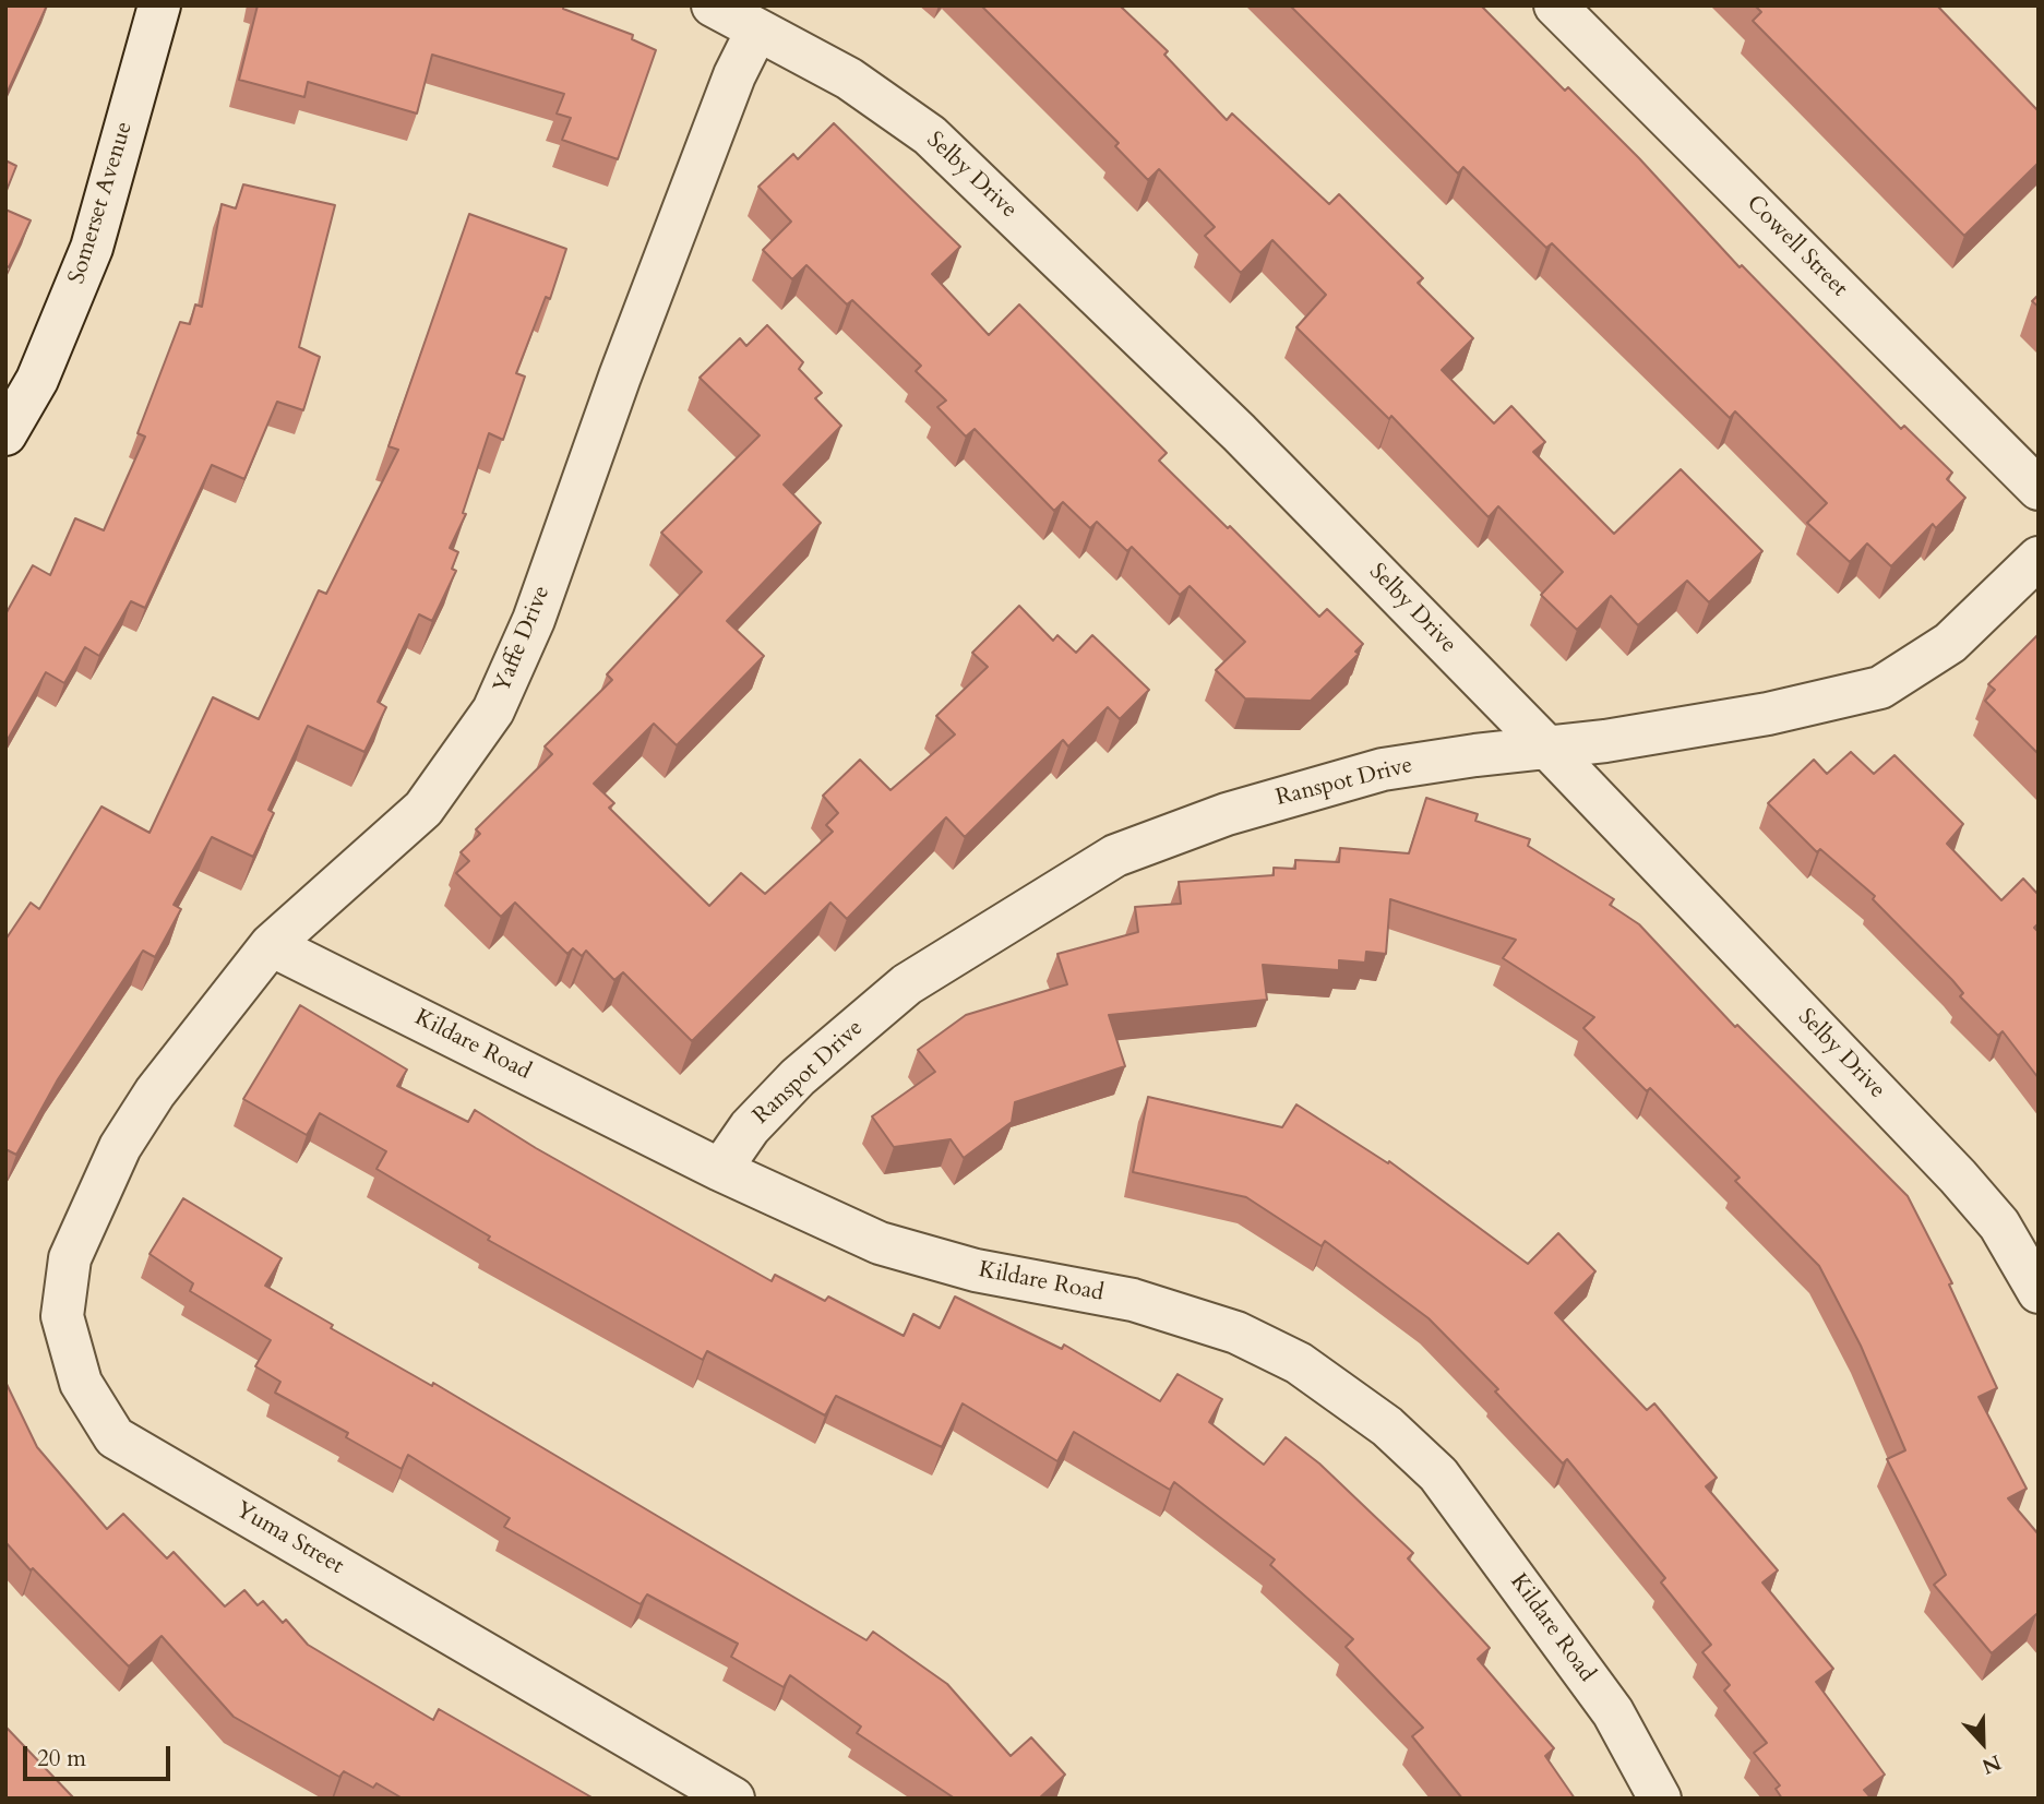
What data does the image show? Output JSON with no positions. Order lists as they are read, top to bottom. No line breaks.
{"streets":{"street":["Selby Drive","Somerset Avenue","Cowell Street","Yaffe Drive","Ranspot Drive","Kildare Road","Yuma Street"]},"crossings":[["Selby Drive","Yaffe Drive"],["Selby Drive","Ranspot Drive"],["Yaffe Drive","Kildare Road"],["Yaffe Drive","Yuma Street"],["Ranspot Drive","Kildare Road"]],"scale_bar":"20 m","north":"bottom"}
